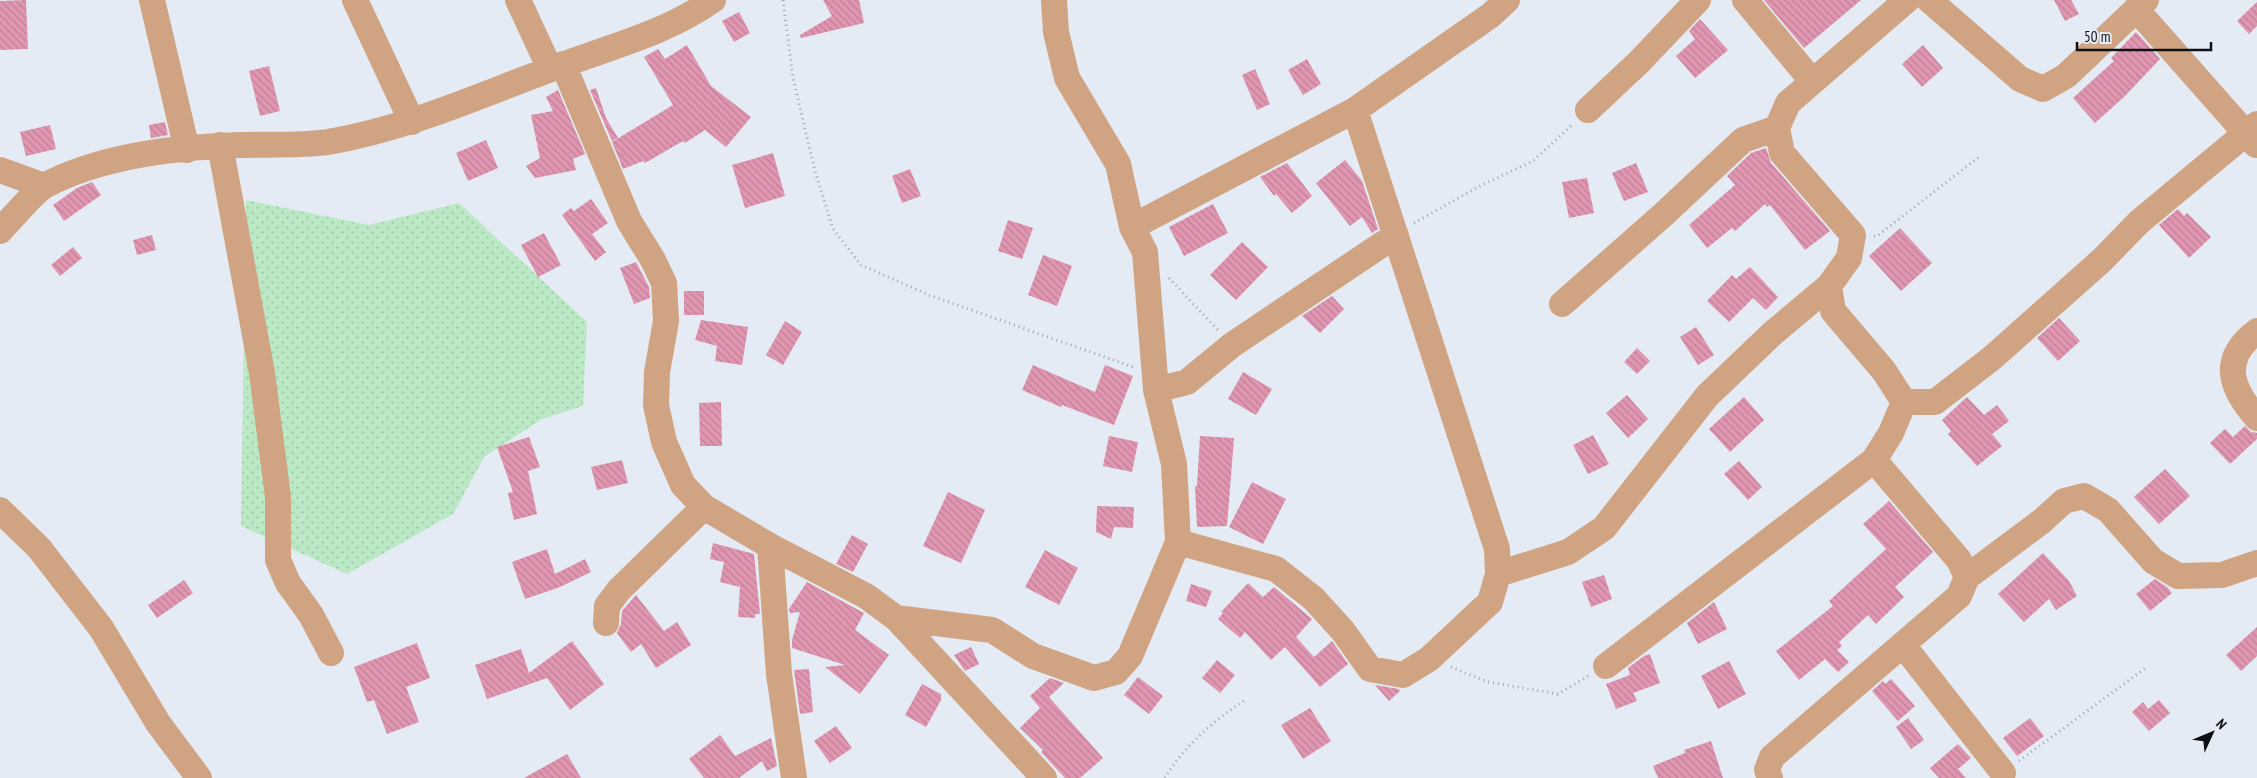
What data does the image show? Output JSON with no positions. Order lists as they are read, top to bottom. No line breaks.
{"scale_bar":"50 m","north":"top right"}
